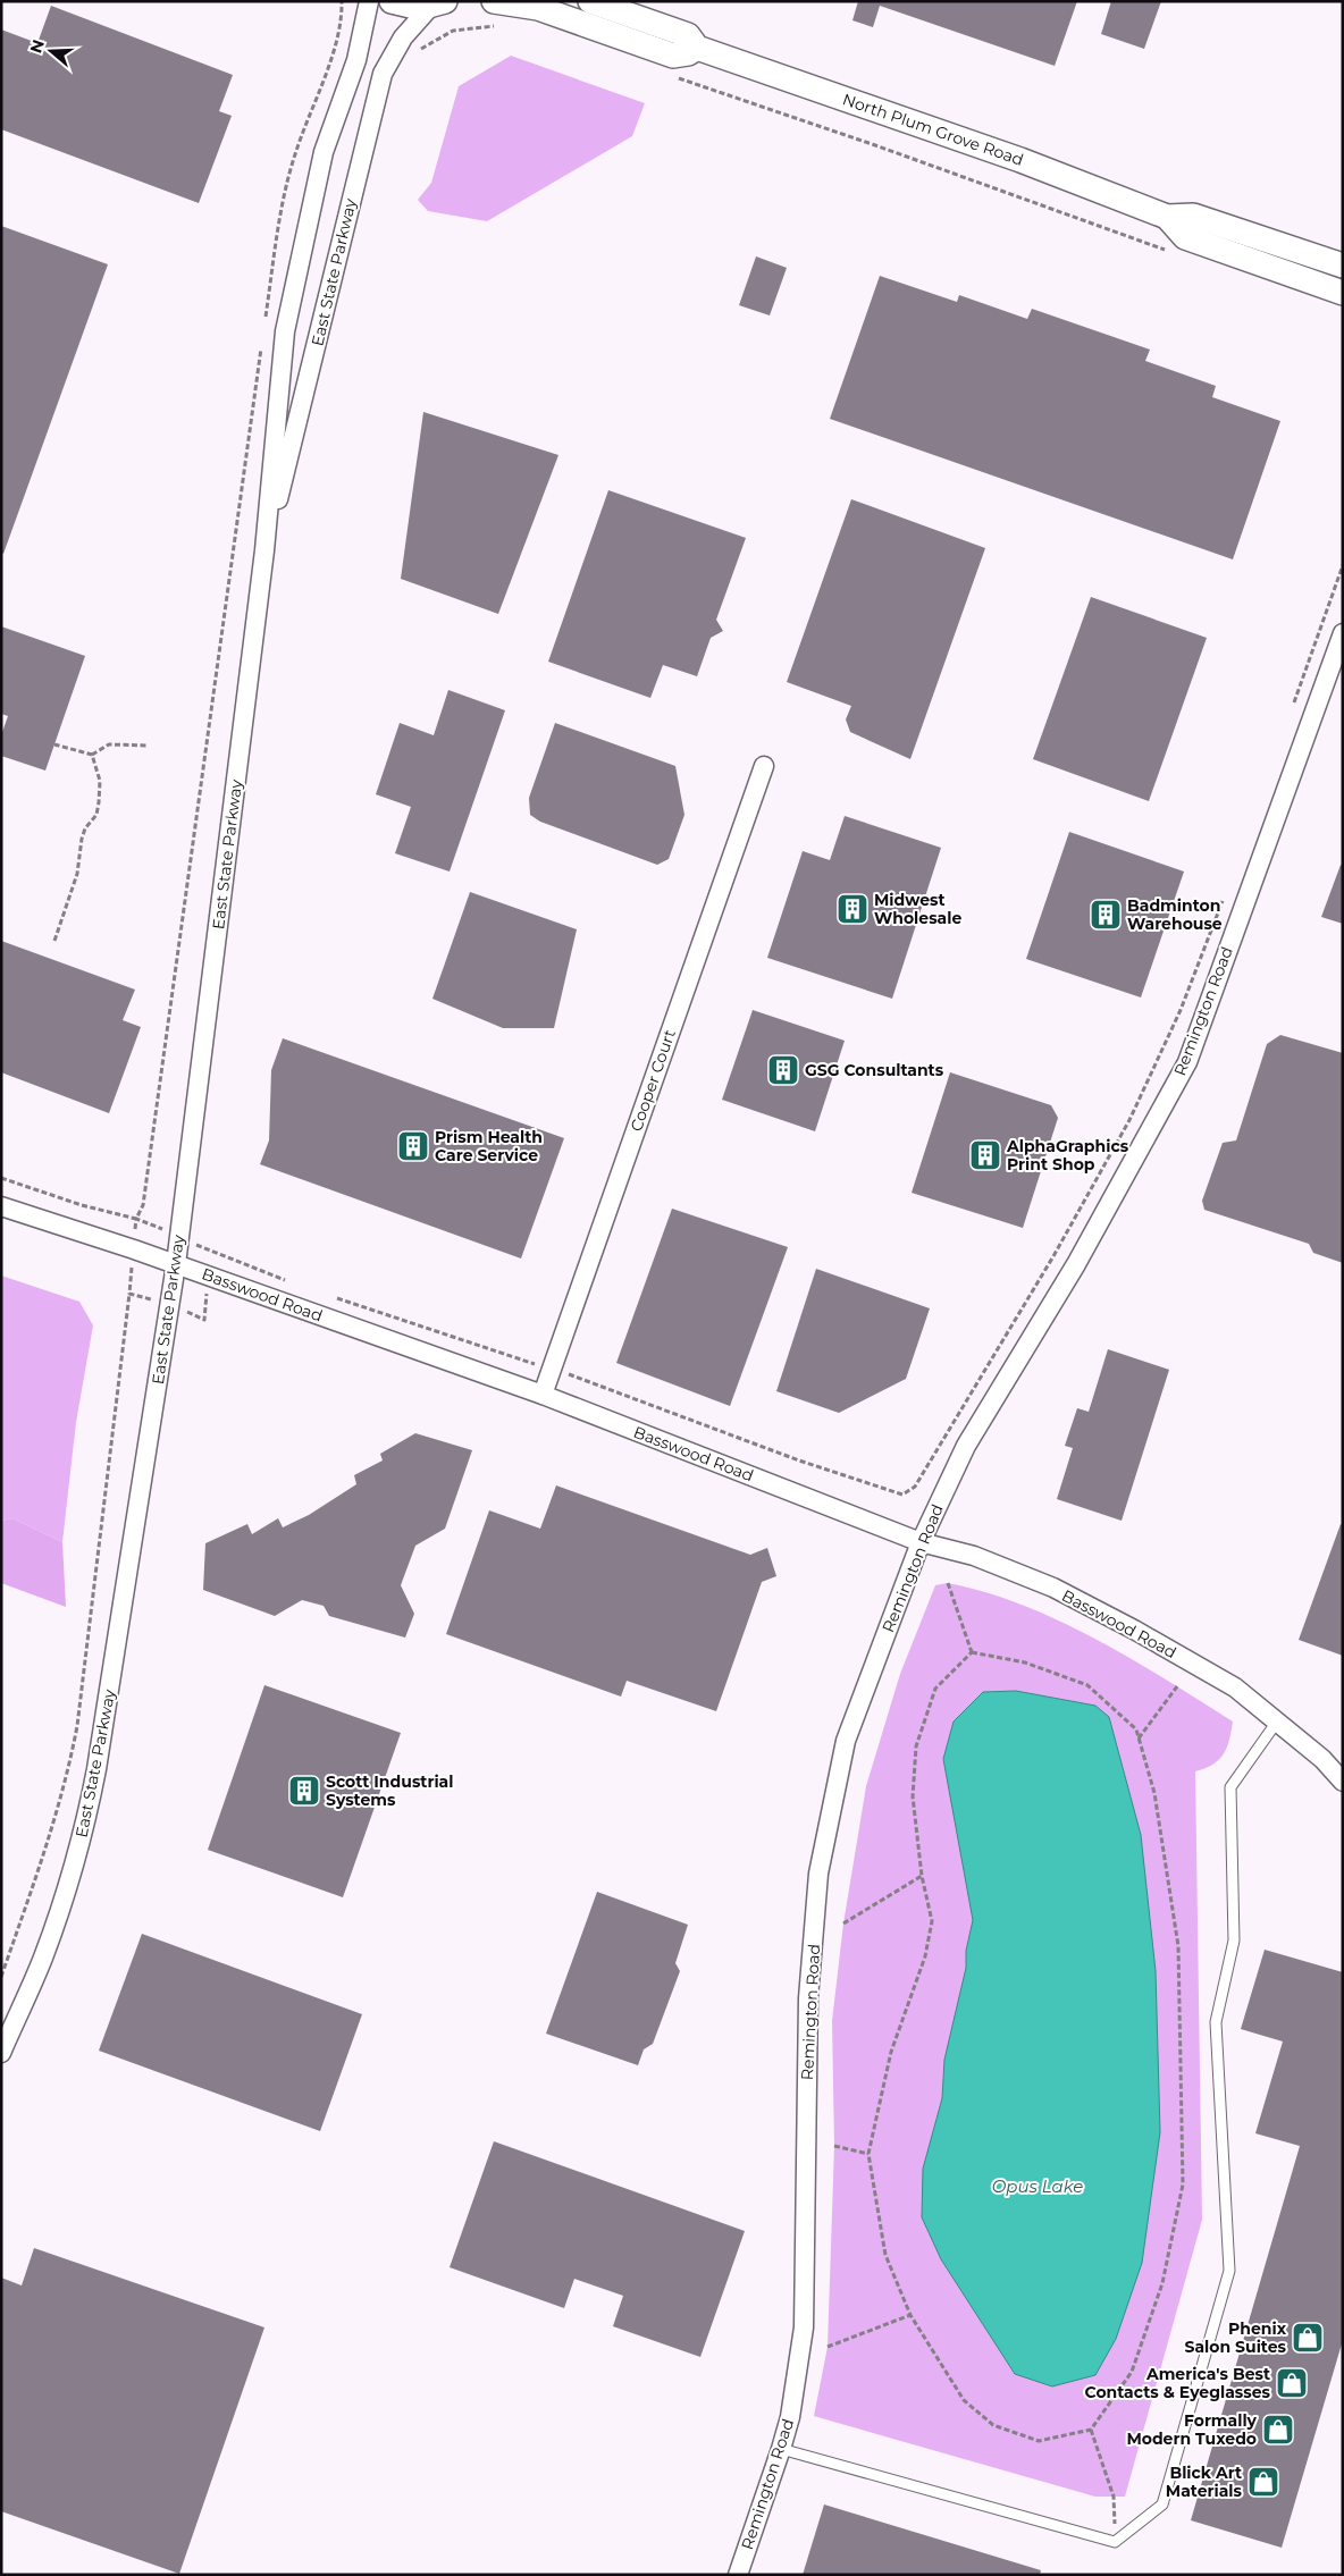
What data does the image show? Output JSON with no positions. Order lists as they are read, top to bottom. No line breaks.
{"streets":{"street":["North Plum Grove Road","East State Parkway","Remington Road","Cooper Court","Basswood Road"]},"crossings":[["East State Parkway","Basswood Road"],["Remington Road","Basswood Road"],["Cooper Court","Basswood Road"]],"water":["Opus Lake"],"places":{"building":["Midwest Wholesale","Badminton Warehouse","GSG Consultants","Prism Health Care Service","AlphaGraphics Print Shop","Scott Industrial Systems"],"shop":["Phenix Salon Suites","America's Best Contacts & Eyeglasses","Formally Modern Tuxedo","Blick Art Materials"]},"north":"left"}
